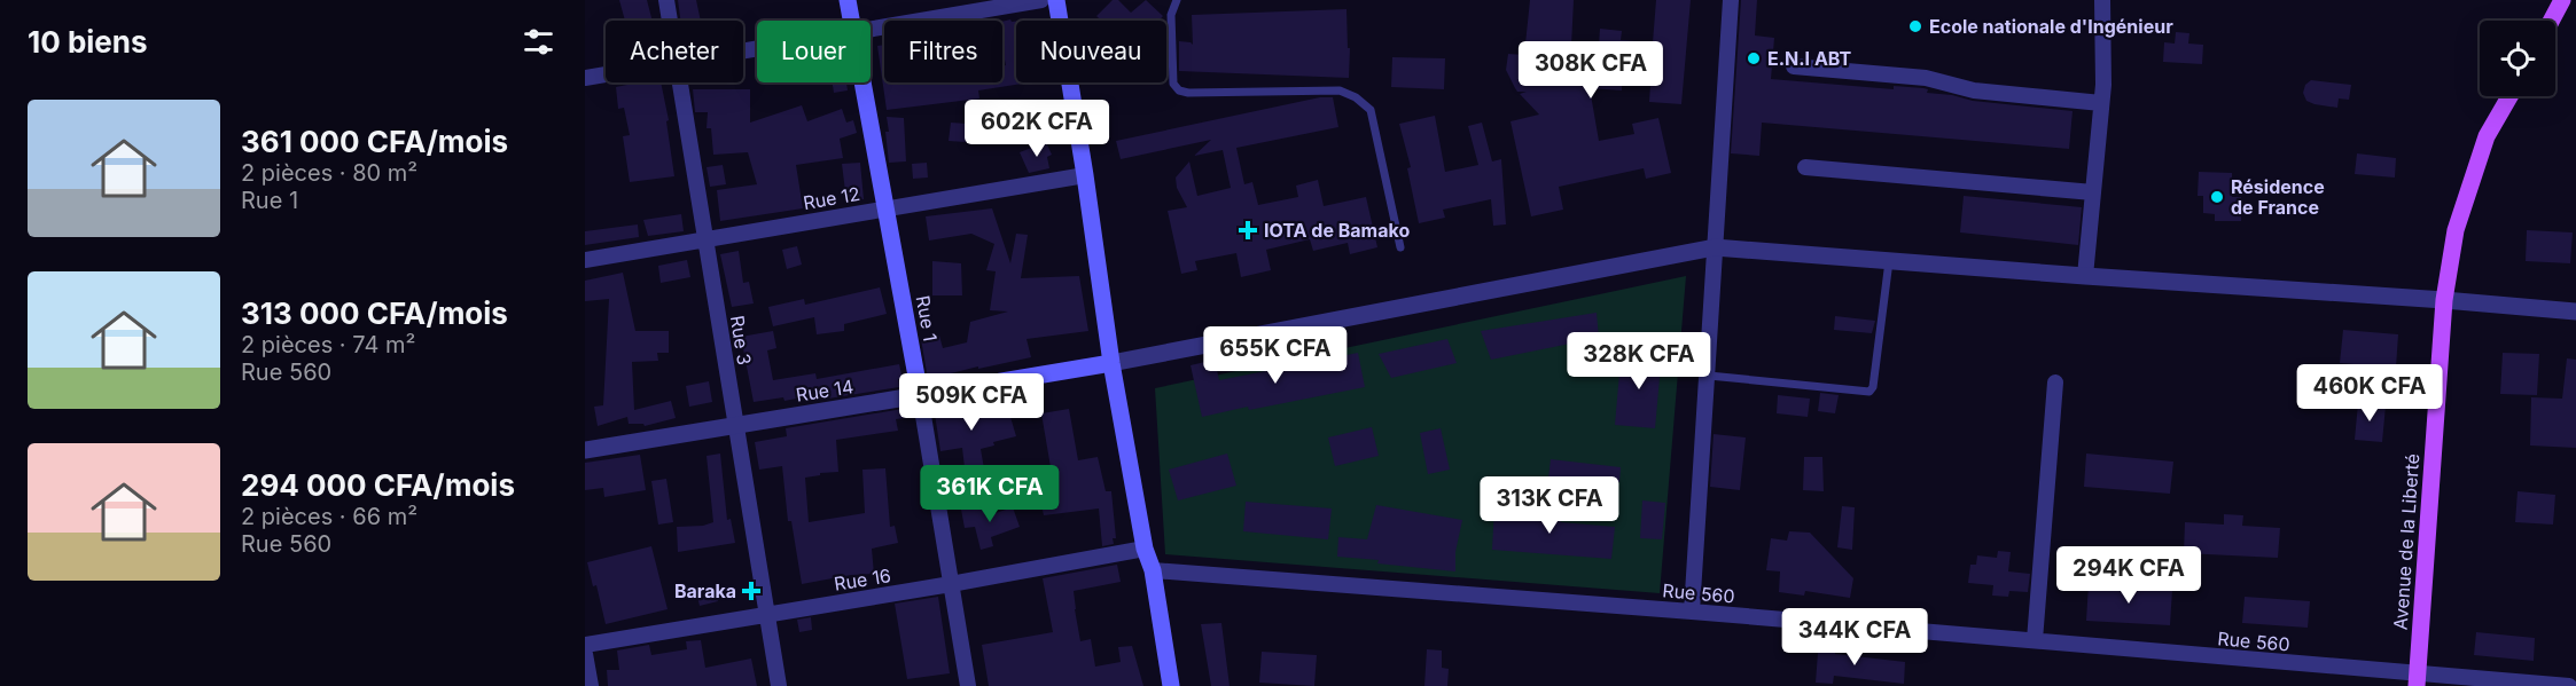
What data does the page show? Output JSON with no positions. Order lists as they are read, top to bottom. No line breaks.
{"streets":{"main road":["Rue 1","Rue 14","Avenue de la Liberté"],"street":["Rue 12","Rue 3","Rue 16","Rue 560"]},"crossings":[["Rue 12","Rue 1"],["Rue 12","Rue 3"],["Rue 1","Rue 14"],["Rue 1","Rue 16"],["Rue 3","Rue 14"],["Rue 3","Rue 16"],["Avenue de la Liberté","Rue 560"]],"places":{"other":["Ecole nationale d'Ingénieur","E.N.I ABT","Résidence de France"],"health":["IOTA de Bamako","Baraka"]},"page":{"heading":"10 biens","chip":["Acheter","Louer","Filtres","Nouveau"],"price":["308K CFA","602K CFA","655K CFA","328K CFA","460K CFA","509K CFA","361K CFA","313K CFA","294K CFA","344K CFA"],"list":[{"name":"361 000 CFA/mois","note":"2 pièces · 80 m² · Rue 1"},{"name":"313 000 CFA/mois","note":"2 pièces · 74 m² · Rue 560"},{"name":"294 000 CFA/mois","note":"2 pièces · 66 m² · Rue 560"}]}}
